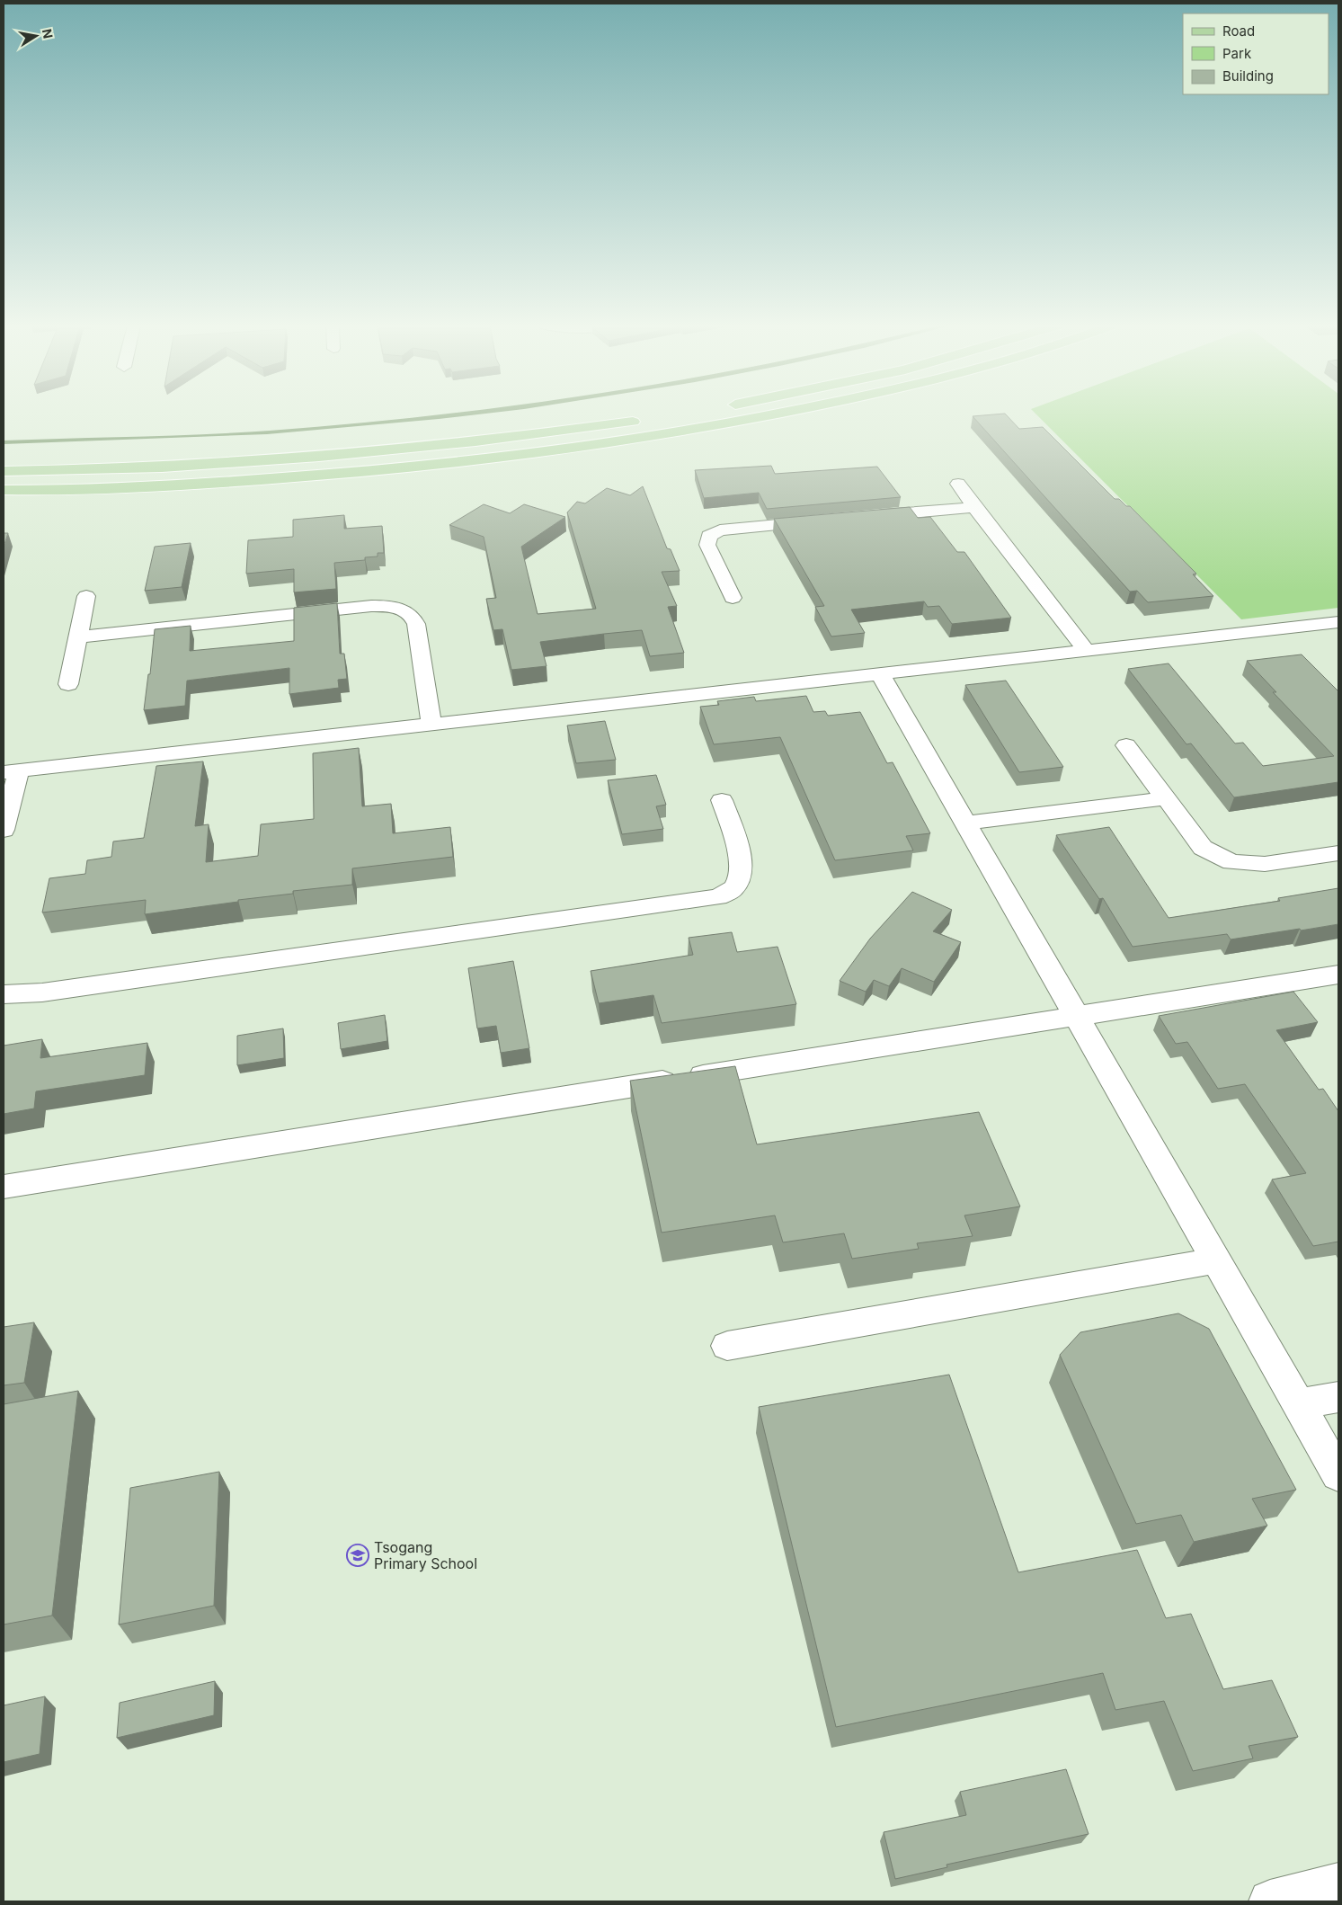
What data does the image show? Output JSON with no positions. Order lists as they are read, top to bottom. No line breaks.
{"places":{"school or university":["Tsogang Primary School"]},"legend":["Road","Park","Building"],"north":"right"}
